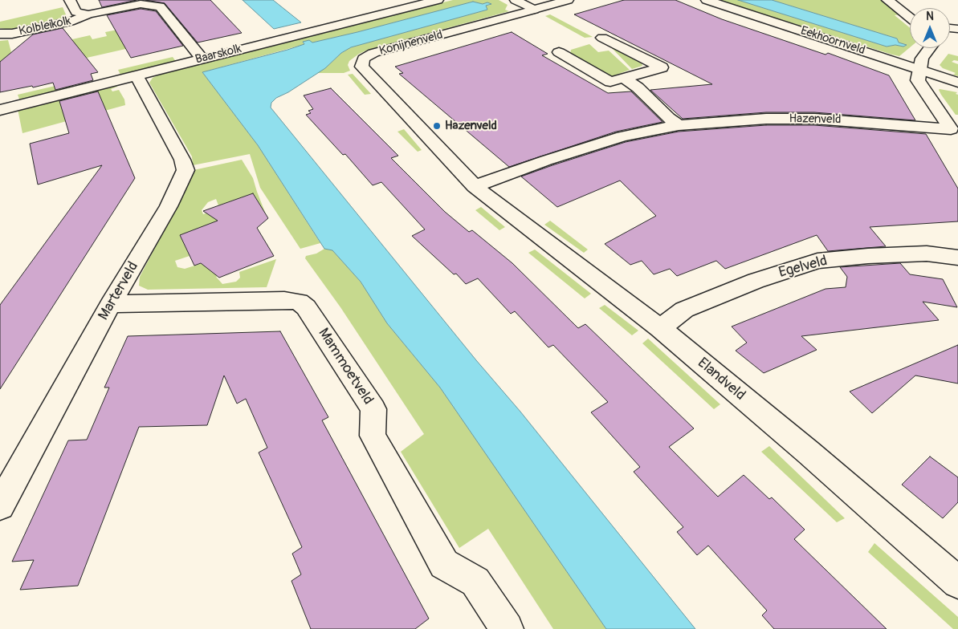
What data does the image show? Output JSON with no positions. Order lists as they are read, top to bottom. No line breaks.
{"streets":{"street":["Kolbleikolk","Eekhoornveld","Konijnenveld","Baarskolk","Hazenveld","Egelveld","Marterveld","Mammoetveld","Elandveld"]},"crossings":[["Kolbleikolk","Baarskolk"],["Konijnenveld","Hazenveld"],["Konijnenveld","Elandveld"],["Baarskolk","Marterveld"],["Hazenveld","Elandveld"],["Egelveld","Elandveld"],["Marterveld","Mammoetveld"]],"places":["Hazenveld"],"north":"top"}
